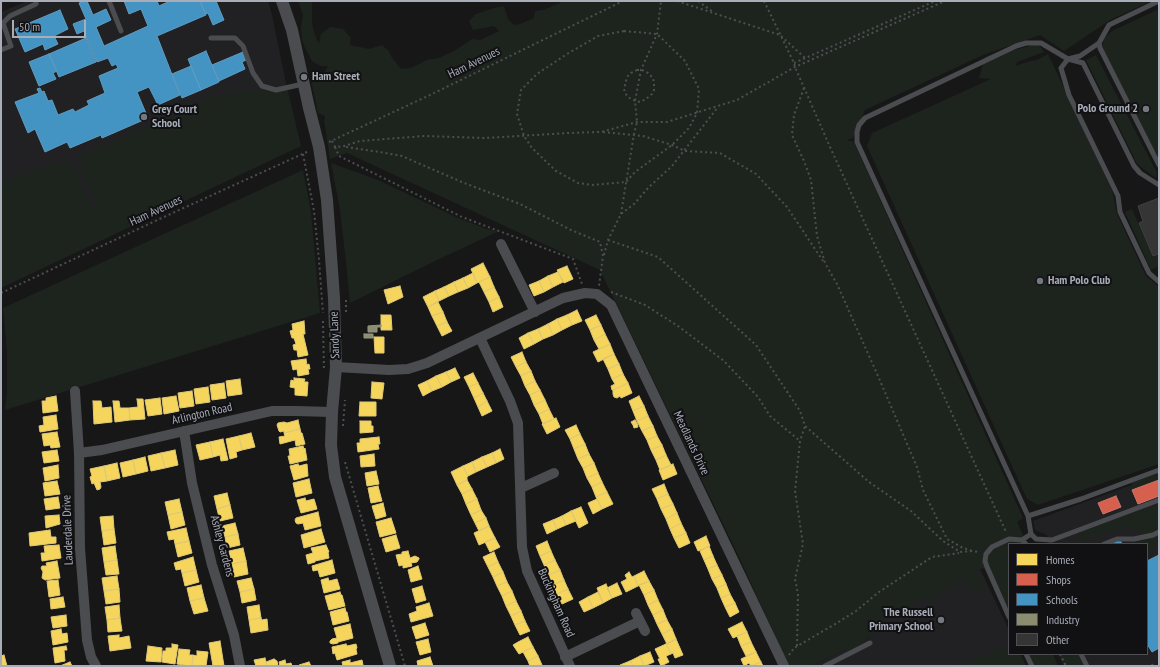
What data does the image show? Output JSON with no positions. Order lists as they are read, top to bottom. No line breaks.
{"streets":{"street":["Sandy Lane","Arlington Road","Meadlands Drive","Lauderdale Drive","Ashley Gardens","Buckingham Road"],"path":["Ham Avenues"]},"crossings":[["Ham Avenues","Sandy Lane"],["Sandy Lane","Arlington Road"],["Arlington Road","Lauderdale Drive"],["Arlington Road","Ashley Gardens"]],"places":["Ham Street","Polo Ground 2","Grey Court School","Ham Polo Club","The Russell Primary School"],"legend":["Homes","Shops","Schools","Industry","Other"],"scale_bar":"50 m"}
